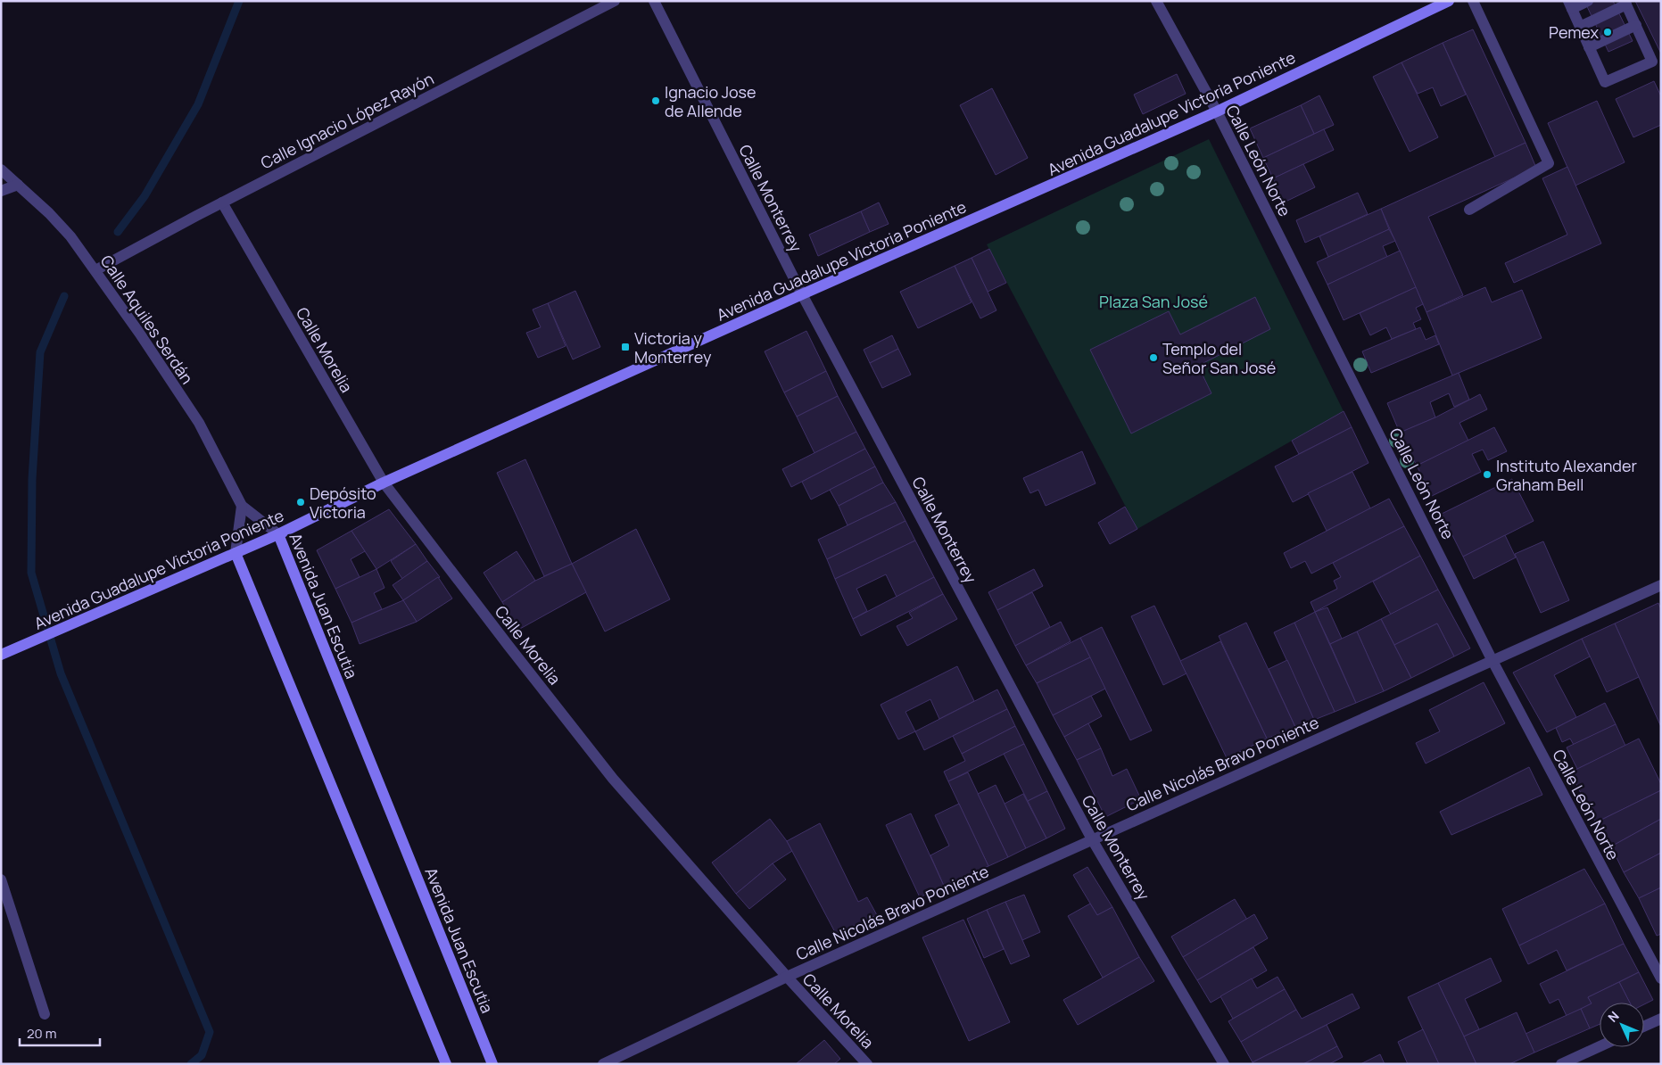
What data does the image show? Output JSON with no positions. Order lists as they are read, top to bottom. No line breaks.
{"streets":{"main road":["Avenida Guadalupe Victoria Poniente","Avenida Juan Escutia"],"street":["Calle Ignacio López Rayón","Calle León Norte","Calle Monterrey","Calle Aquiles Serdán","Calle Morelia","Calle Nicolás Bravo Poniente"]},"crossings":[["Avenida Guadalupe Victoria Poniente","Calle León Norte"],["Avenida Guadalupe Victoria Poniente","Calle Monterrey"],["Avenida Guadalupe Victoria Poniente","Calle Morelia"],["Avenida Guadalupe Victoria Poniente","Avenida Juan Escutia"],["Calle Ignacio López Rayón","Calle Aquiles Serdán"],["Calle Ignacio López Rayón","Calle Morelia"],["Calle León Norte","Calle Nicolás Bravo Poniente"],["Calle Monterrey","Calle Nicolás Bravo Poniente"],["Calle Aquiles Serdán","Avenida Juan Escutia"],["Calle Morelia","Calle Nicolás Bravo Poniente"]],"parks":["Plaza San José"],"places":{"other":["Pemex","Ignacio Jose de Allende","Templo del Señor San José","Instituto Alexander Graham Bell","Depósito Victoria"],"transit":["Victoria y Monterrey"]},"scale_bar":"20 m","north":"top left"}
